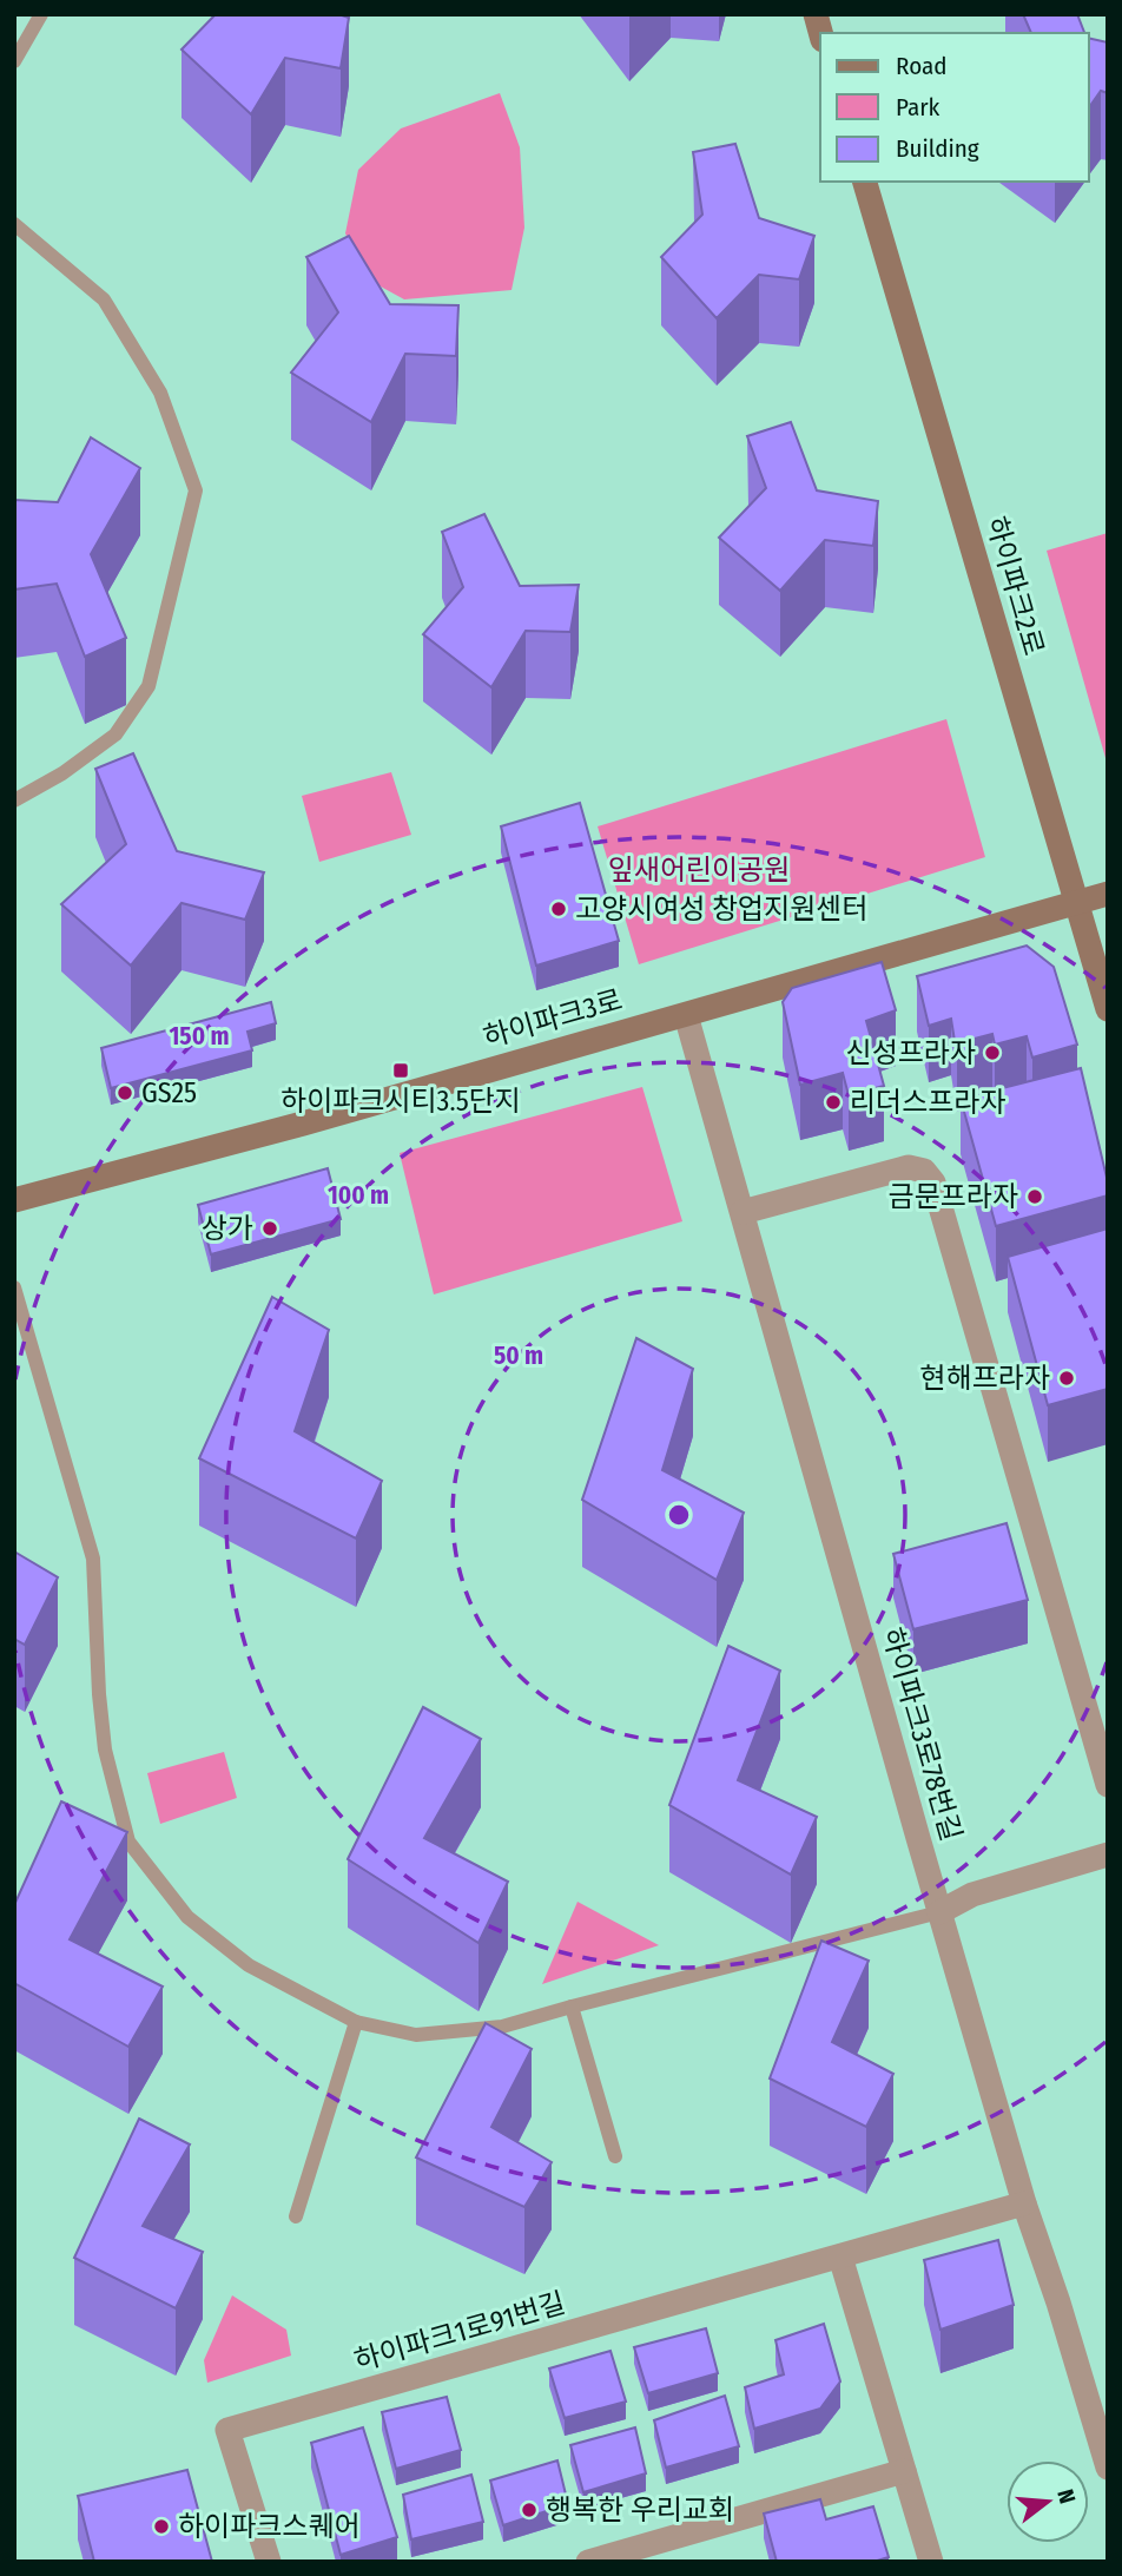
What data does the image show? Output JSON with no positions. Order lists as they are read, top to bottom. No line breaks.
{"streets":{"street":["하이파크2로","하이파크3로","하이파크3로78번길","하이파크1로91번길"]},"crossings":[["하이파크2로","하이파크3로"],["하이파크3로","하이파크3로78번길"],["하이파크3로78번길","하이파크1로91번길"]],"parks":["잎새어린이공원"],"places":{"other":["고양시여성 창업지원센터","신성프라자","GS25","리더스프라자","금문프라자","상가","현해프라자","행복한 우리교회","하이파크스퀘어"],"transit":["하이파크시티3.5단지"]},"legend":["Road","Park","Building"],"north":"right","rings":["150 m","100 m","50 m"]}
